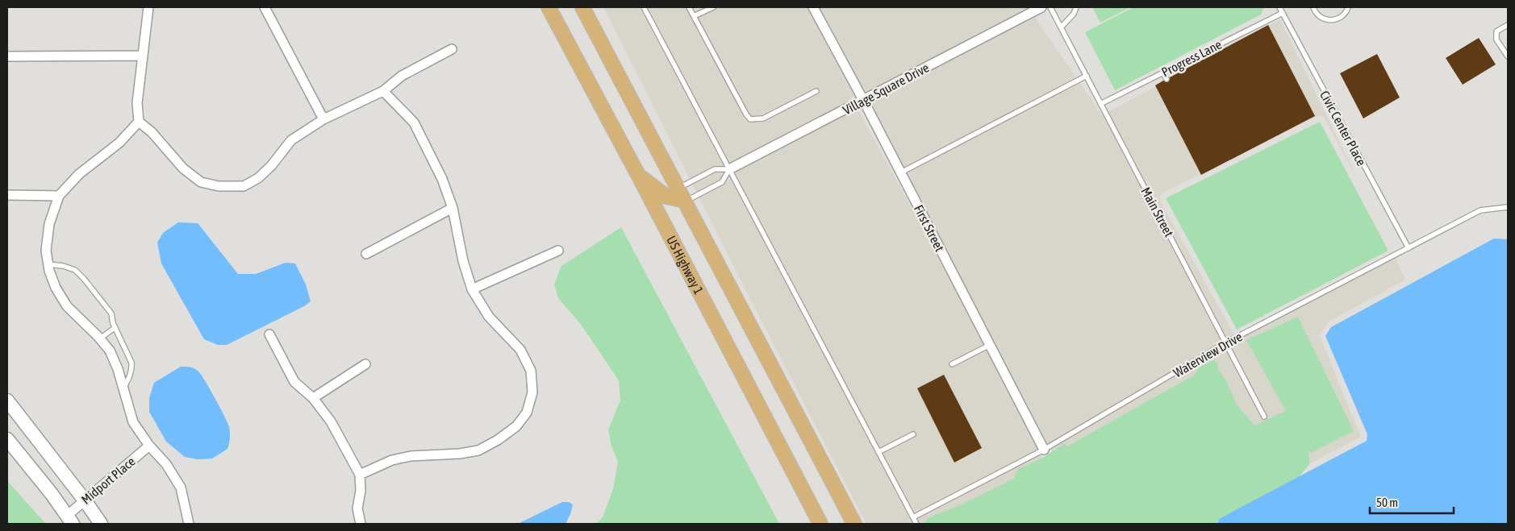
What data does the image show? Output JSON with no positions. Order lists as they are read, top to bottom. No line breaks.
{"streets":{"main road":["US Highway 1"],"street":["Village Square Drive","First Street","Midport Place"],"lane":["Progress Lane","Civic Center Place","Main Street","Waterview Drive"]},"crossings":[["Progress Lane","Civic Center Place"],["Progress Lane","Main Street"],["Village Square Drive","First Street"],["Civic Center Place","Waterview Drive"],["Main Street","Waterview Drive"],["First Street","Waterview Drive"]],"scale_bar":"50 m"}
